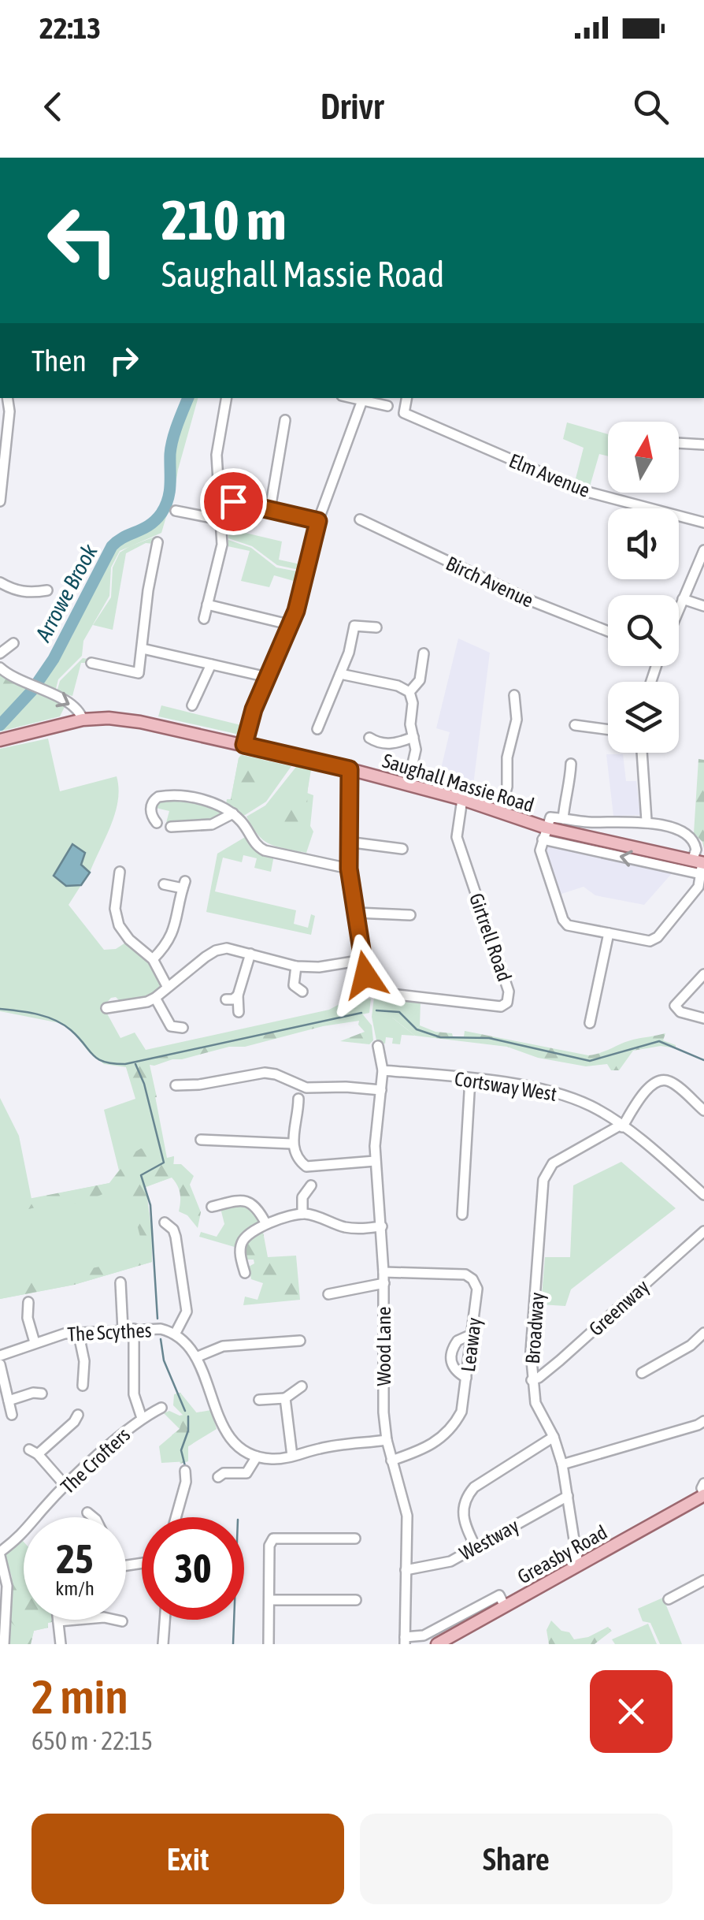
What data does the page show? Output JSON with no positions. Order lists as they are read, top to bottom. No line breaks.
{"streets":{"main road":["Saughall Massie Road","Greasby Road"],"street":["Elm Avenue","Birch Avenue","Girtrell Road","Cortsway West","Greenway","Broadway","The Scythes","Leaway","Wood Lane","The Crofters","Westway"]},"crossings":[["Saughall Massie Road","Girtrell Road"],["Cortsway West","Broadway"],["Cortsway West","Wood Lane"],["Greenway","Broadway"],["Broadway","Westway"],["Broadway","Greasby Road"],["Leaway","Wood Lane"],["Wood Lane","Westway"]],"water":["Arrowe Brook"],"north":"top","page":{"status":"22:13","header":"Drivr","turn":["210 m","Saughall Massie Road"],"then":"Then","speed":"25 km/h","limit":"30","heading":["2 min","650 m · 22:15"],"buttons":["Exit","Share"]}}
